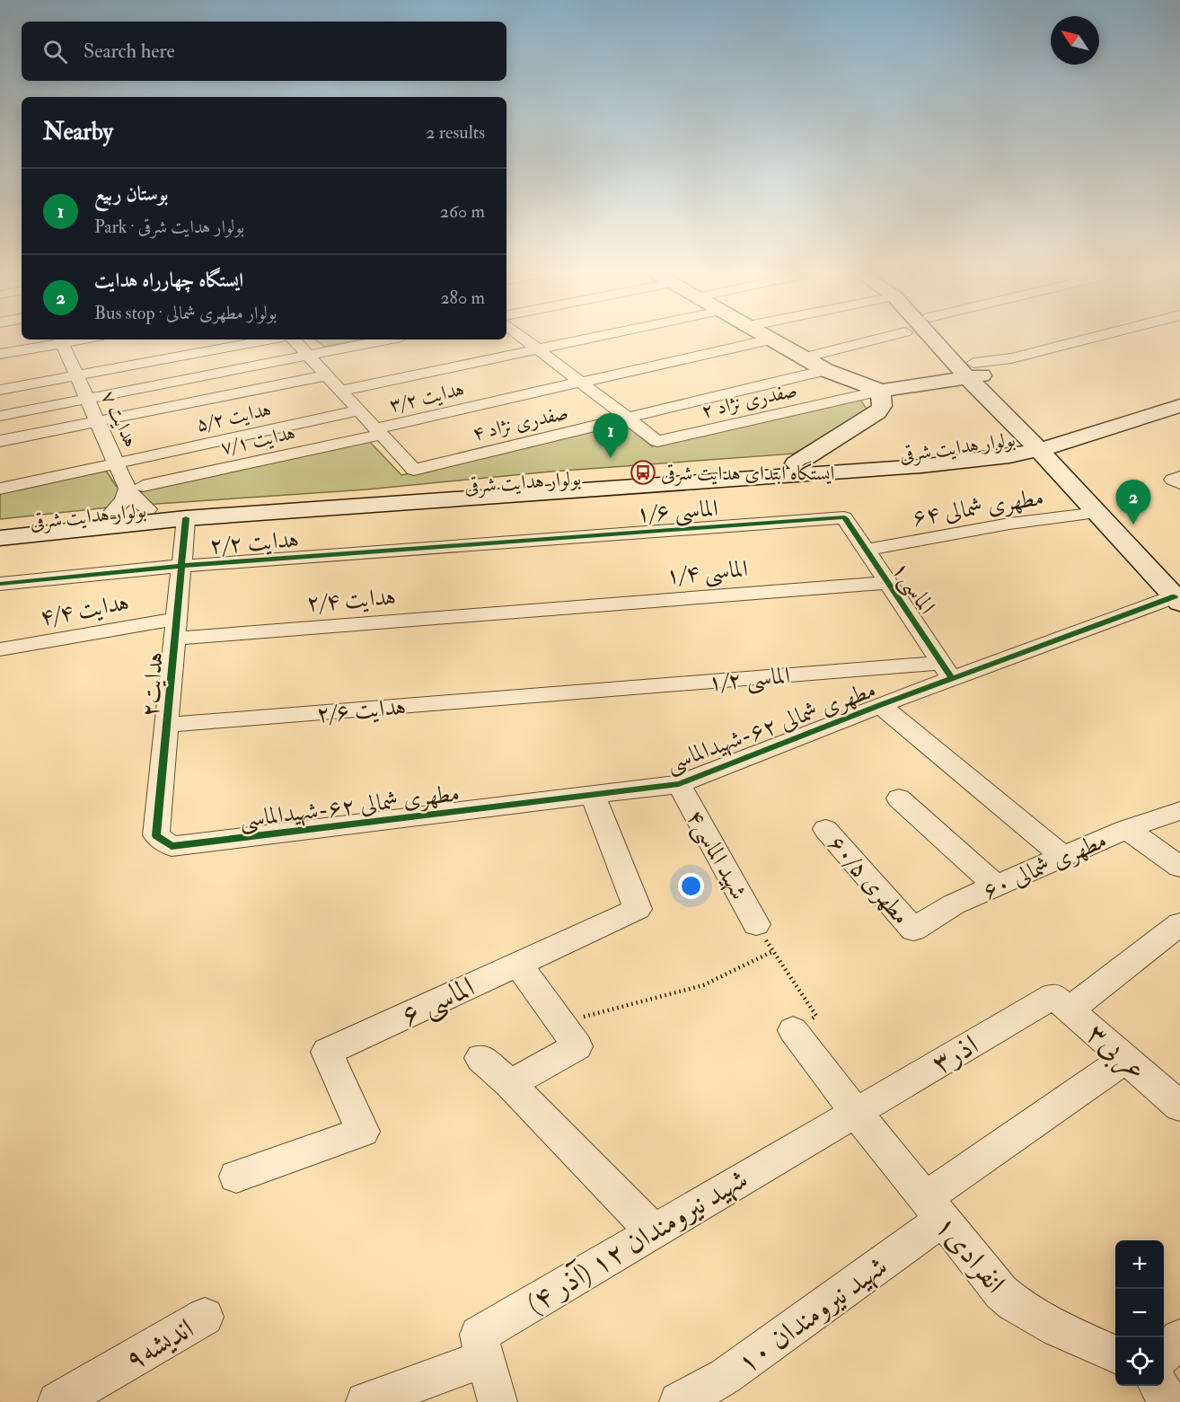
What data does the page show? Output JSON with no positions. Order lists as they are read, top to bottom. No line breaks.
{"streets":{"main road":["بولوار هدایت شرقی"],"street":["هدایت ۳/۲","صفدری نژاد ۲","هدایت ۵/۲","هدایت ۷","صفدری نژاد ۴","هدایت ۷/۱","مطهری شمالی ۶۴","الماسی ۱/۶","هدایت ۲/۲","الماسی ۱/۴","الماسی۱","هدایت ۲/۴","هدایت ۴/۴","الماسی ۱/۲","هدایت۲","هدایت ۲/۶","مطهری شمالی ۶۲-شهیدالماسی","شهید الماسی۴","مطهری شمالی ۶۰","مطهری ۶۰/۵","الماسی ۶","عربی۳","اذر۳","شهید نیرومندان ۱۲ (آذر ۴)","انفرادی۱","شهید نیرومندان ۱۰","اندیشه۹"]},"crossings":[["هدایت ۳/۲","صفدری نژاد ۴"],["هدایت ۳/۲","هدایت ۷/۱"],["صفدری نژاد ۲","صفدری نژاد ۴"],["هدایت ۵/۲","هدایت ۷"],["هدایت ۷","هدایت ۷/۱"],["هدایت ۷","بولوار هدایت شرقی"],["صفدری نژاد ۴","هدایت ۷/۱"],["بولوار هدایت شرقی","هدایت۲"],["مطهری شمالی ۶۴","الماسی۱"],["الماسی ۱/۶","هدایت ۲/۲"],["الماسی ۱/۶","الماسی۱"],["هدایت ۲/۲","هدایت۲"],["الماسی ۱/۴","الماسی۱"],["الماسی ۱/۴","هدایت ۲/۴"],["الماسی۱","الماسی ۱/۲"],["الماسی۱","مطهری شمالی ۶۲-شهیدالماسی"],["هدایت ۲/۴","هدایت ۴/۴"],["هدایت ۲/۴","هدایت۲"],["هدایت ۴/۴","هدایت۲"],["الماسی ۱/۲","هدایت ۲/۶"],["الماسی ۱/۲","مطهری شمالی ۶۲-شهیدالماسی"],["هدایت۲","هدایت ۲/۶"],["هدایت۲","مطهری شمالی ۶۲-شهیدالماسی"],["مطهری شمالی ۶۲-شهیدالماسی","شهید الماسی۴"],["مطهری شمالی ۶۲-شهیدالماسی","الماسی ۶"],["مطهری شمالی ۶۰","مطهری ۶۰/۵"],["عربی۳","اذر۳"],["عربی۳","شهید نیرومندان ۱۰"],["اذر۳","شهید نیرومندان ۱۲ (آذر ۴)"],["اذر۳","انفرادی۱"],["شهید نیرومندان ۱۲ (آذر ۴)","انفرادی۱"],["انفرادی۱","شهید نیرومندان ۱۰"]],"places":{"bus stop":["ایستگاه ابتدای هدایت شرقی"]},"north":"top left","page":{"search":"Search here","heading":["Nearby","2 results"],"list":[{"mark":"1","name":"بوستان ربیع","note":"Park · بولوار هدایت شرقی","value":"260 m"},{"mark":"2","name":"ایستگاه چهارراه هدایت","note":"Bus stop · بولوار مطهری شمالی","value":"280 m"}],"pins":["1","2"],"map_buttons":["+","−"]}}
